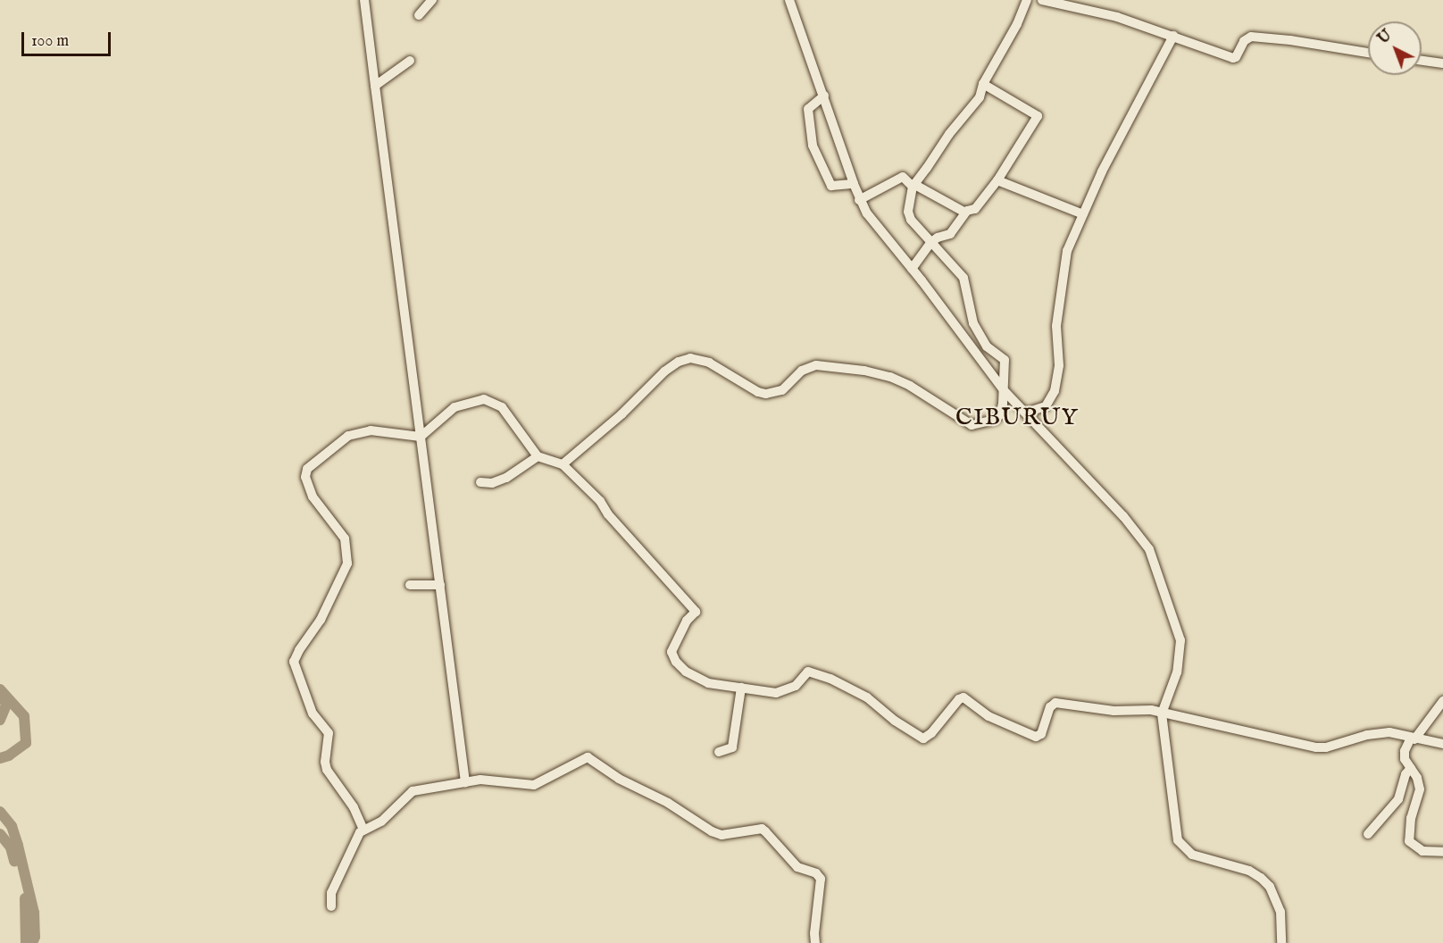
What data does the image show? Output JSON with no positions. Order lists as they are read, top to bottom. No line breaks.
{"districts":["CIBURUY"],"scale_bar":"100 m","north":"top left"}
